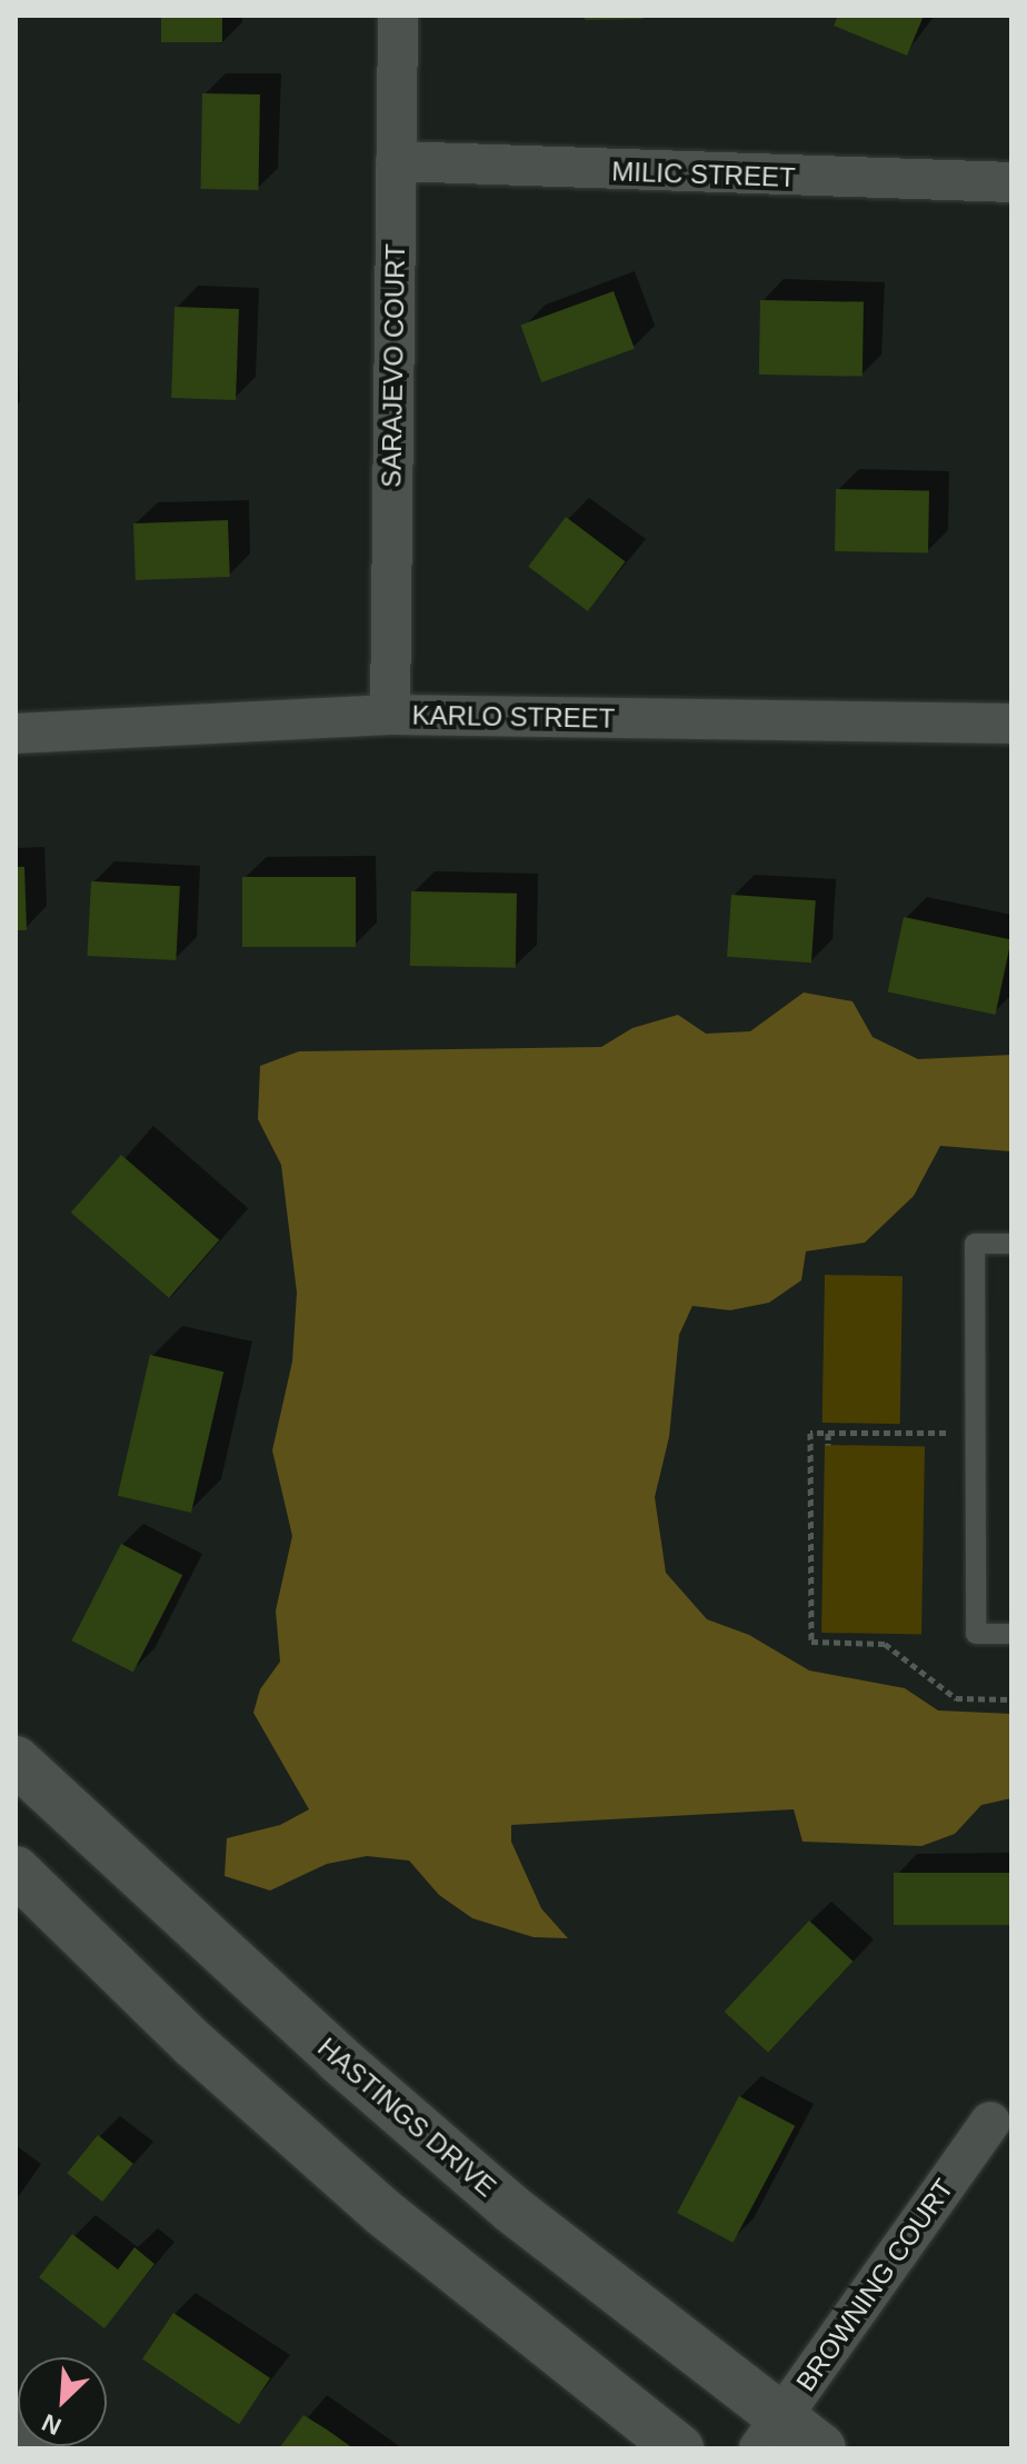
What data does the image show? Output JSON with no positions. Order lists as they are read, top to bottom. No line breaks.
{"streets":{"street":["MILIC STREET","SARAJEVO COURT","KARLO STREET","HASTINGS DRIVE","BROWNING COURT"]},"crossings":[["MILIC STREET","SARAJEVO COURT"],["SARAJEVO COURT","KARLO STREET"],["HASTINGS DRIVE","BROWNING COURT"]],"north":"bottom left"}
